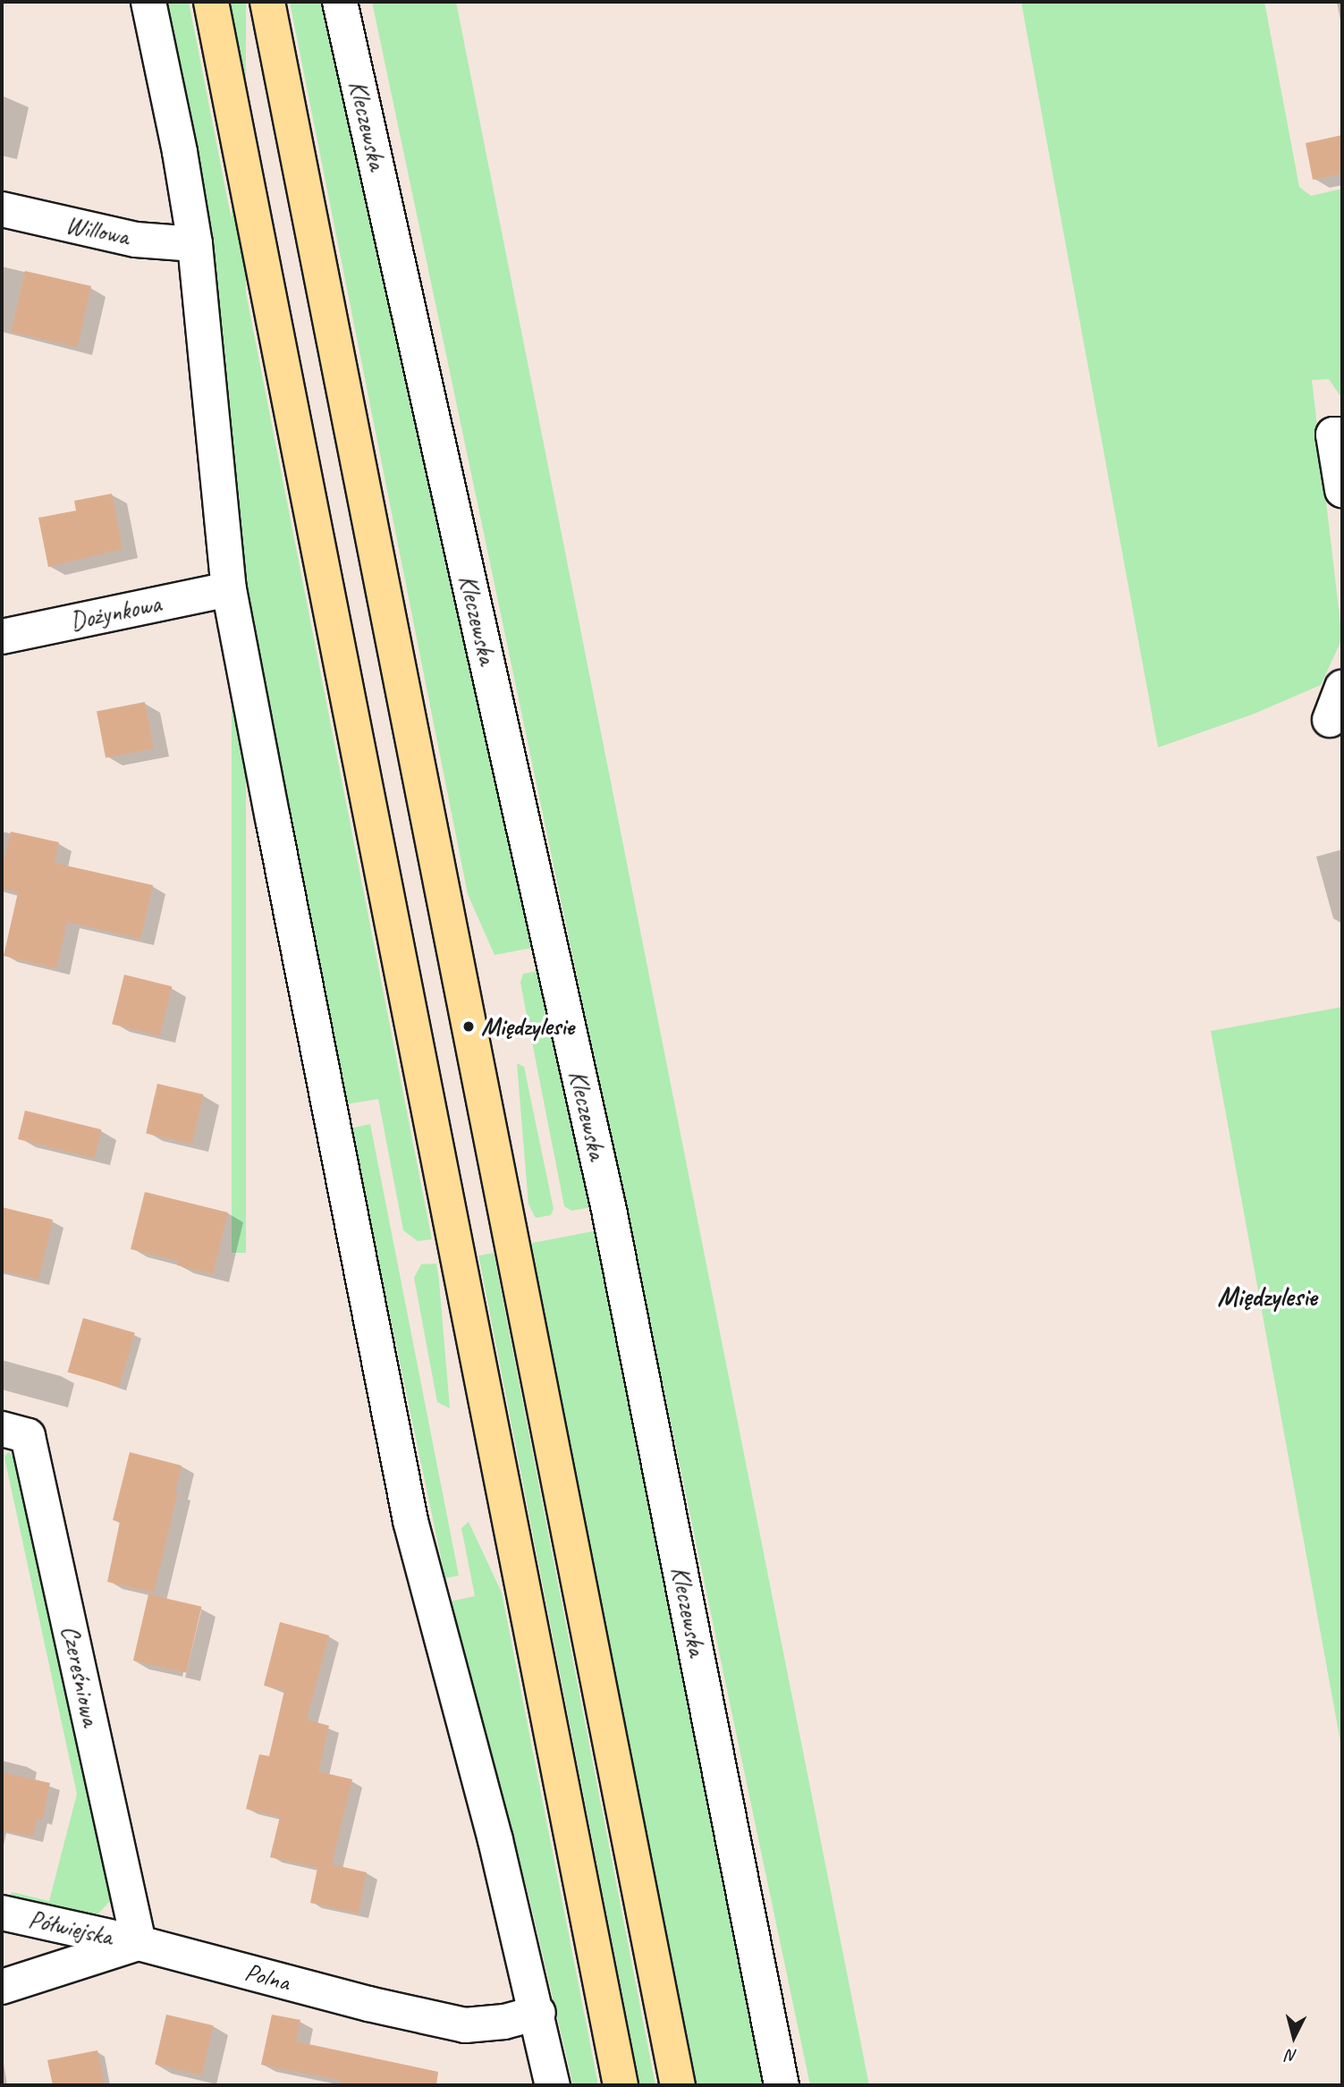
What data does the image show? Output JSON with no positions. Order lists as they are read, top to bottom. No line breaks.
{"streets":{"street":["Kleczewska","Willowa","Dożynkowa","Czereśniowa","Półwiejska","Polna"]},"crossings":[["Czereśniowa","Półwiejska"],["Czereśniowa","Polna"],["Półwiejska","Polna"]],"districts":["Międzylesie"],"places":["Międzylesie"],"north":"bottom"}
